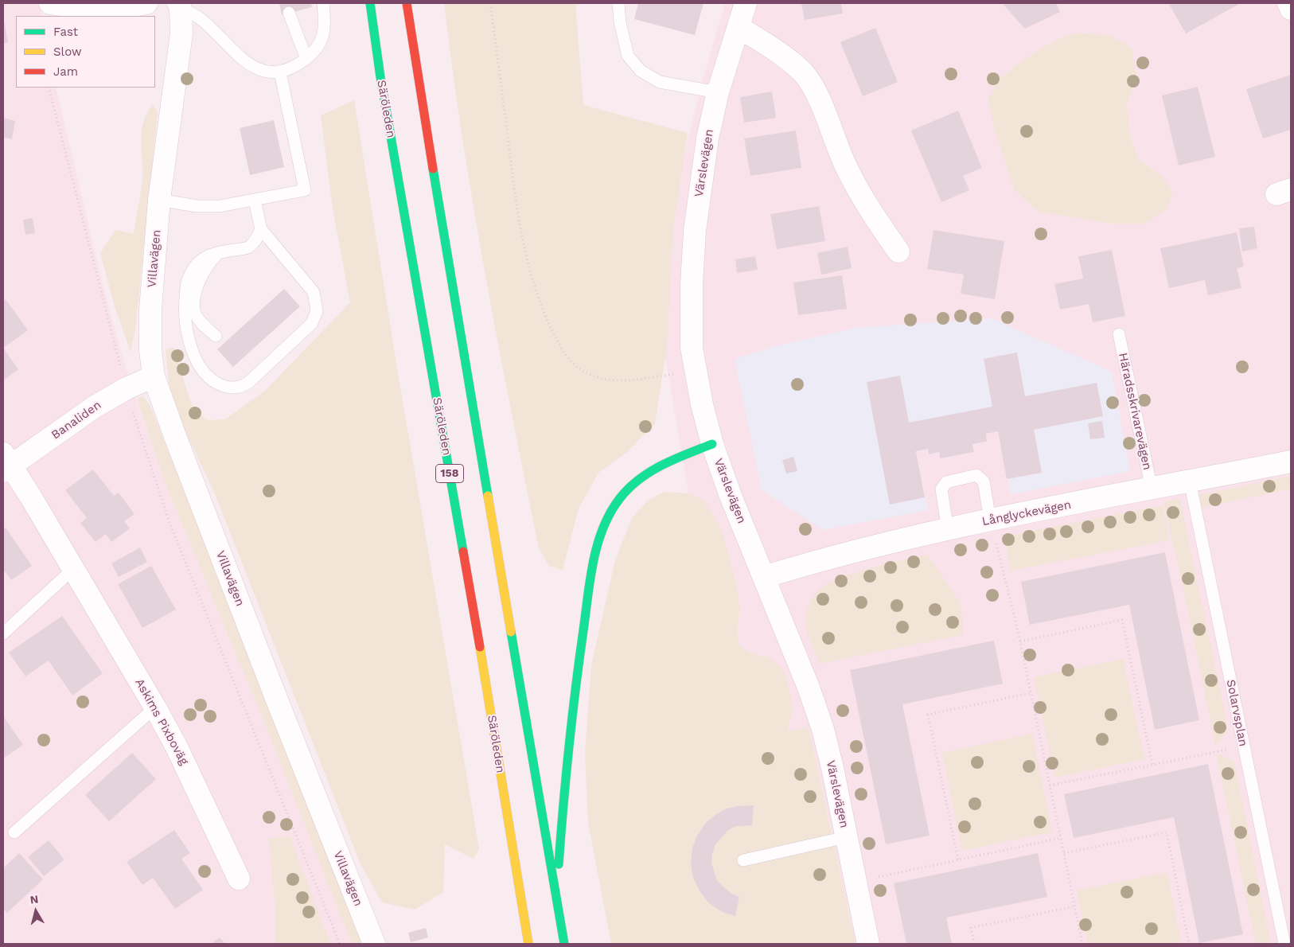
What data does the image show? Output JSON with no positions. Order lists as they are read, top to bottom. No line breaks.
{"streets":{"main road":["Säröleden","158"],"street":["Värslevägen","Villavägen","Banaliden","Långlyckevägen","Askims Pixboväg"],"lane":["Häradsskrivarevägen","Solarvsplan"]},"crossings":[["Värslevägen","158"],["Värslevägen","Långlyckevägen"],["Villavägen","Banaliden"],["Häradsskrivarevägen","Långlyckevägen"],["Banaliden","Askims Pixboväg"],["Långlyckevägen","Solarvsplan"]],"legend":["Fast","Slow","Jam"],"north":"top"}
